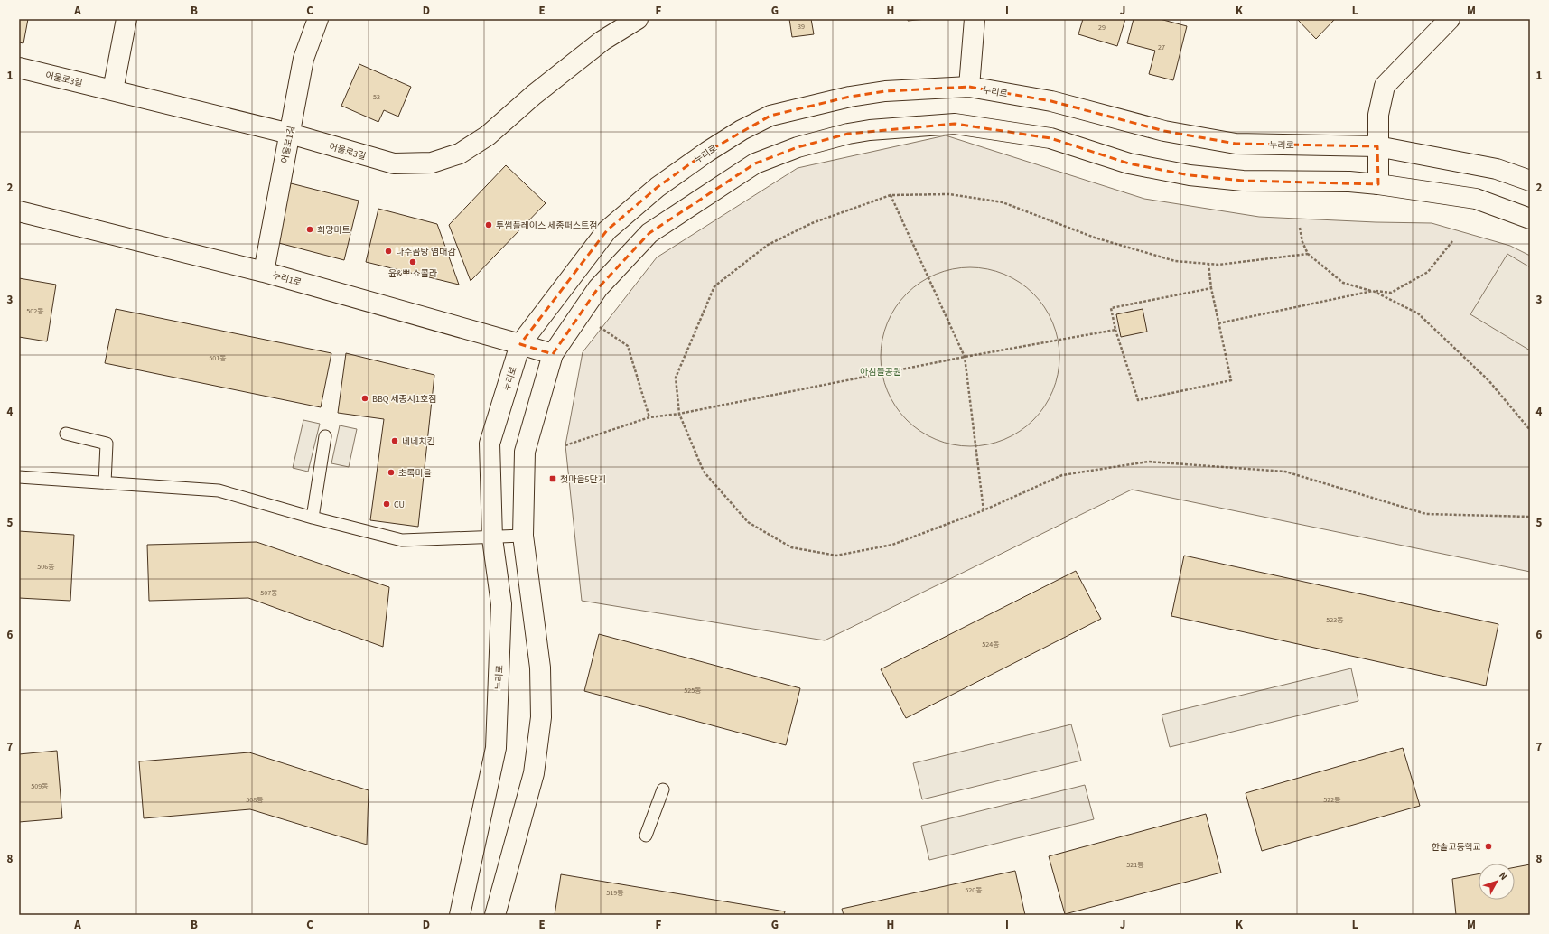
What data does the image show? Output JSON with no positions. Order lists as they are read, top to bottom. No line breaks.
{"streets":{"street":["어울로3길","누리로","어울로1길","누리1로"]},"crossings":[["어울로3길","어울로1길"],["누리로","누리1로"],["어울로1길","누리1로"]],"parks":["아침뜰공원"],"places":{"other":["투썸플레이스 세종퍼스트점","희망마트","나주곰탕 염대감","윤&뽀 쇼콜라","BBQ 세종시1호점","네네치킨","초록마을","CU","한솔고등학교"],"transit":["첫마을5단지"]},"house_numbers":["39","29","27","52","502동","501동","506동","507동","523동","524동","525동","509동","508동","522동","521동","520동","519동"],"north":"top right","grid":{"columns":["A","B","C","D","E","F","G","H","I","J","K","L","M"],"rows":["1","2","3","4","5","6","7","8"]}}
